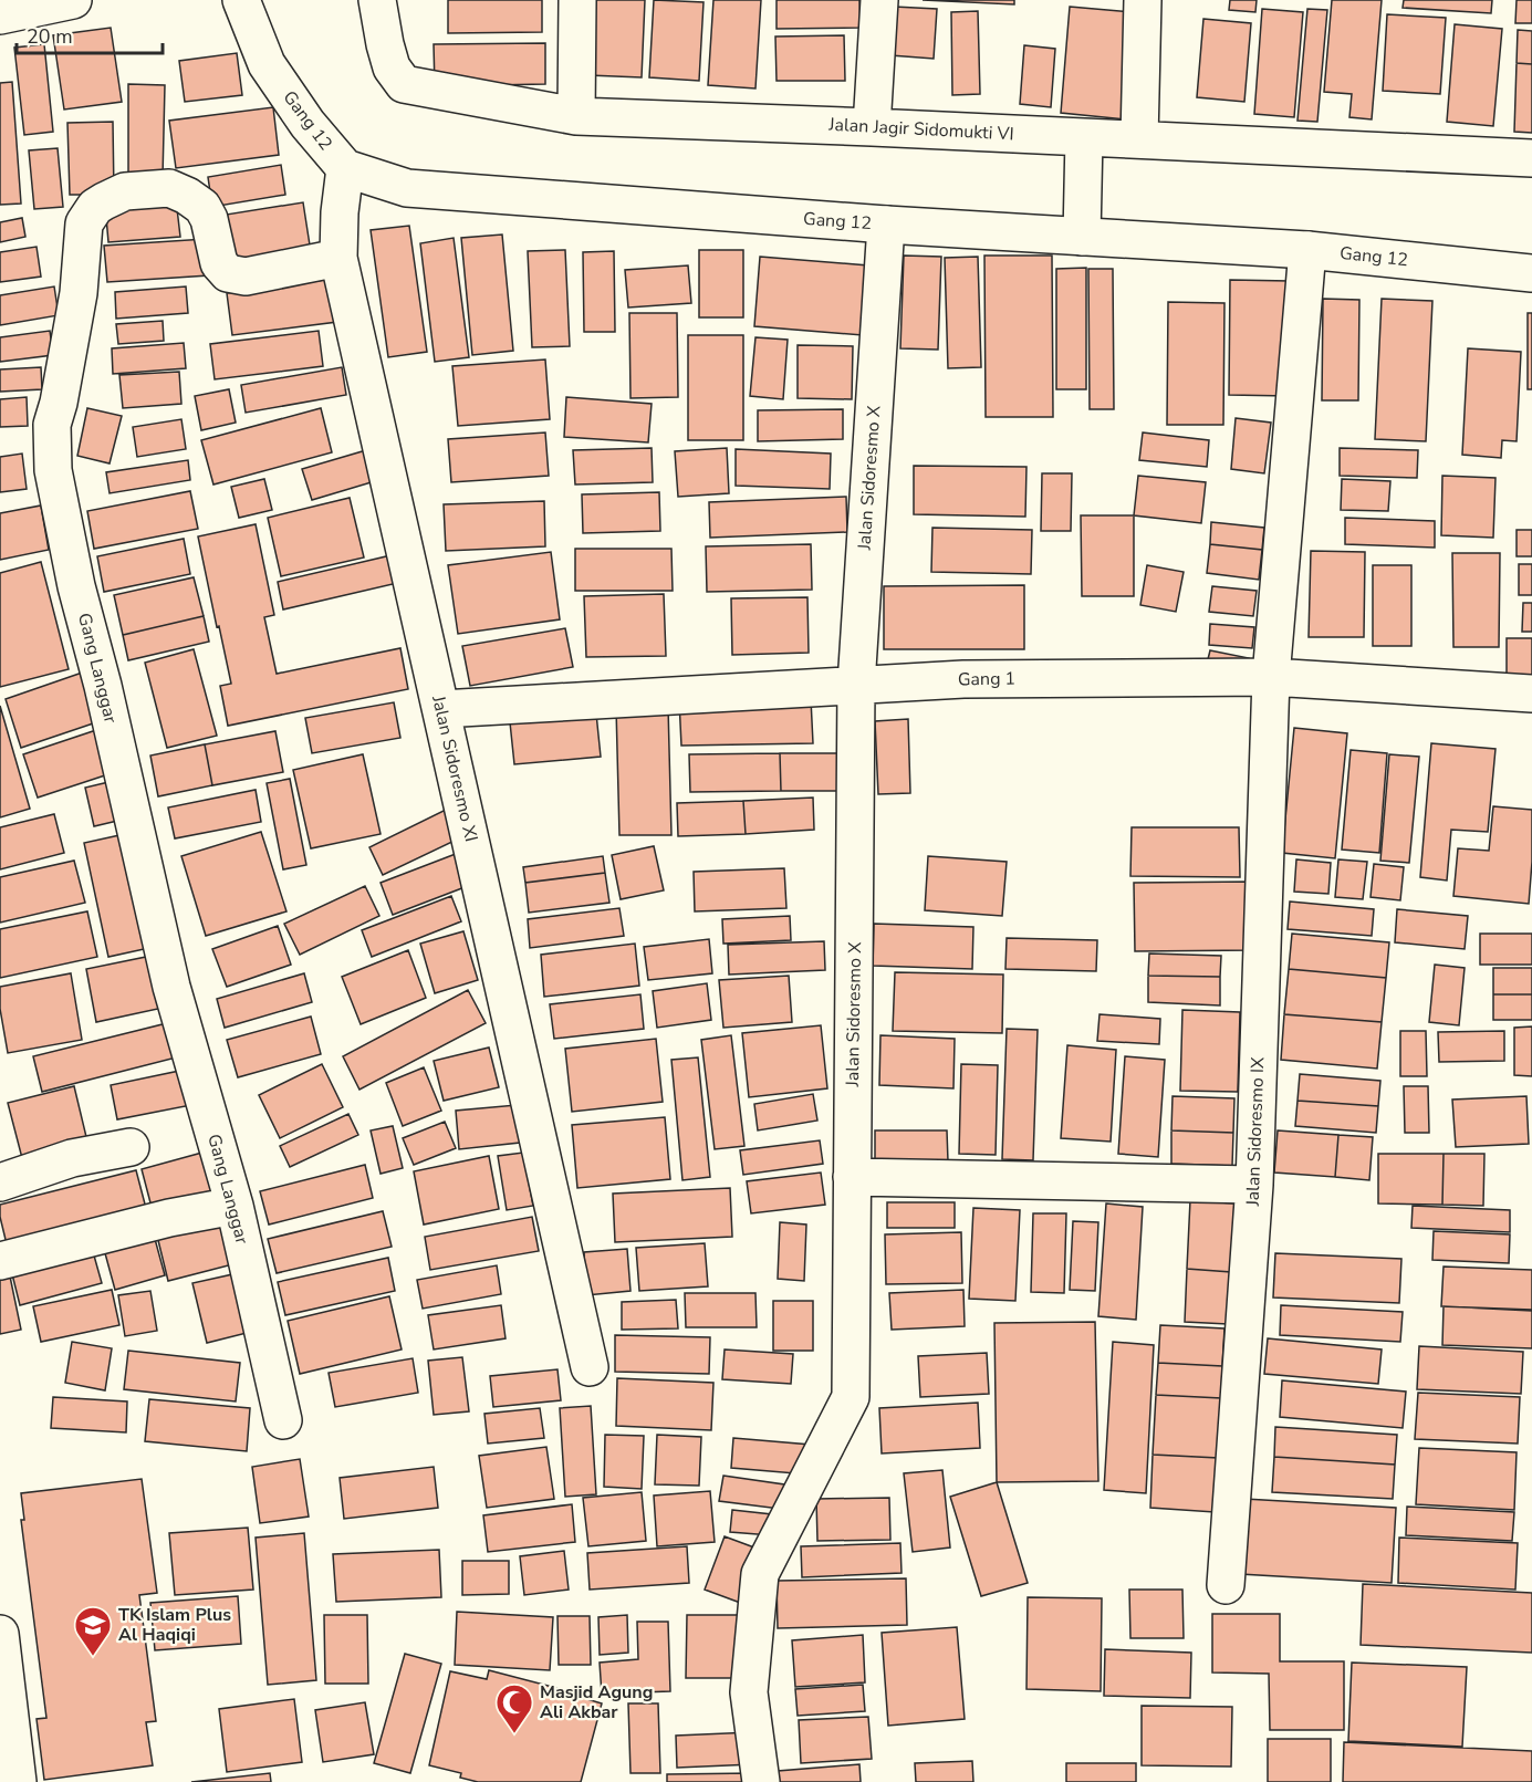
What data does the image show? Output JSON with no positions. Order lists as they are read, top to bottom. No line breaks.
{"streets":{"street":["Gang 12","Jalan Jagir Sidomukti VI","Jalan Sidoresmo X","Gang Langgar","Gang 1","Jalan Sidoresmo XI","Jalan Sidoresmo IX"]},"crossings":[["Gang 12","Jalan Sidoresmo X"],["Gang 12","Jalan Sidoresmo XI"],["Gang 12","Jalan Sidoresmo IX"],["Jalan Sidoresmo X","Gang 1"],["Gang Langgar","Jalan Sidoresmo XI"],["Gang 1","Jalan Sidoresmo XI"],["Gang 1","Jalan Sidoresmo IX"]],"places":{"school or university":["TK Islam Plus Al Haqiqi"],"mosque":["Masjid Agung Ali Akbar"]},"scale_bar":"20 m"}
